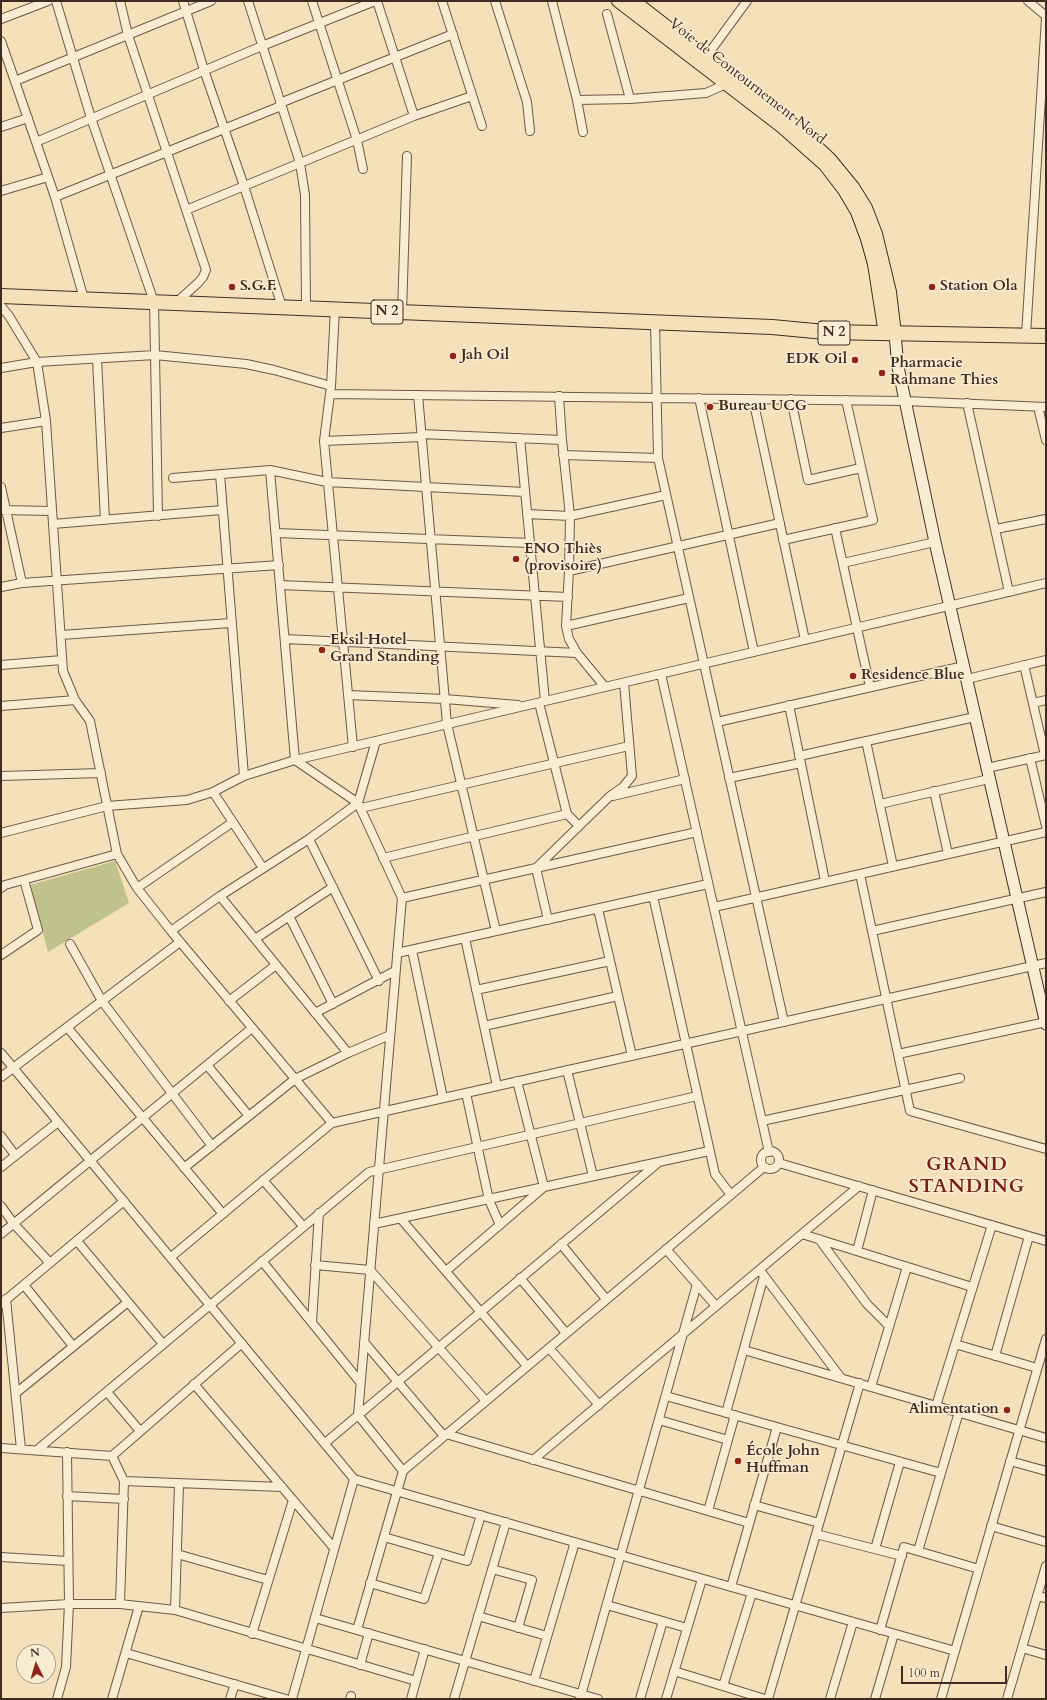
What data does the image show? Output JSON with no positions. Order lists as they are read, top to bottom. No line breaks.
{"streets":{"highway":["N 2"],"main road":["Voie de Contournement Nord"]},"crossings":[["Voie de Contournement Nord","N 2"]],"districts":["GRAND STANDING"],"places":["S.G.F.","Station Ola","Jah Oil","EDK Oil","Pharmacie Rahmane Thies","Bureau UCG","ENO Thiès (provisoire)","Eksil Hotel Grand Standing","Residence Blue","Alimentation","École John Huffman"],"scale_bar":"100 m","north":"top"}
